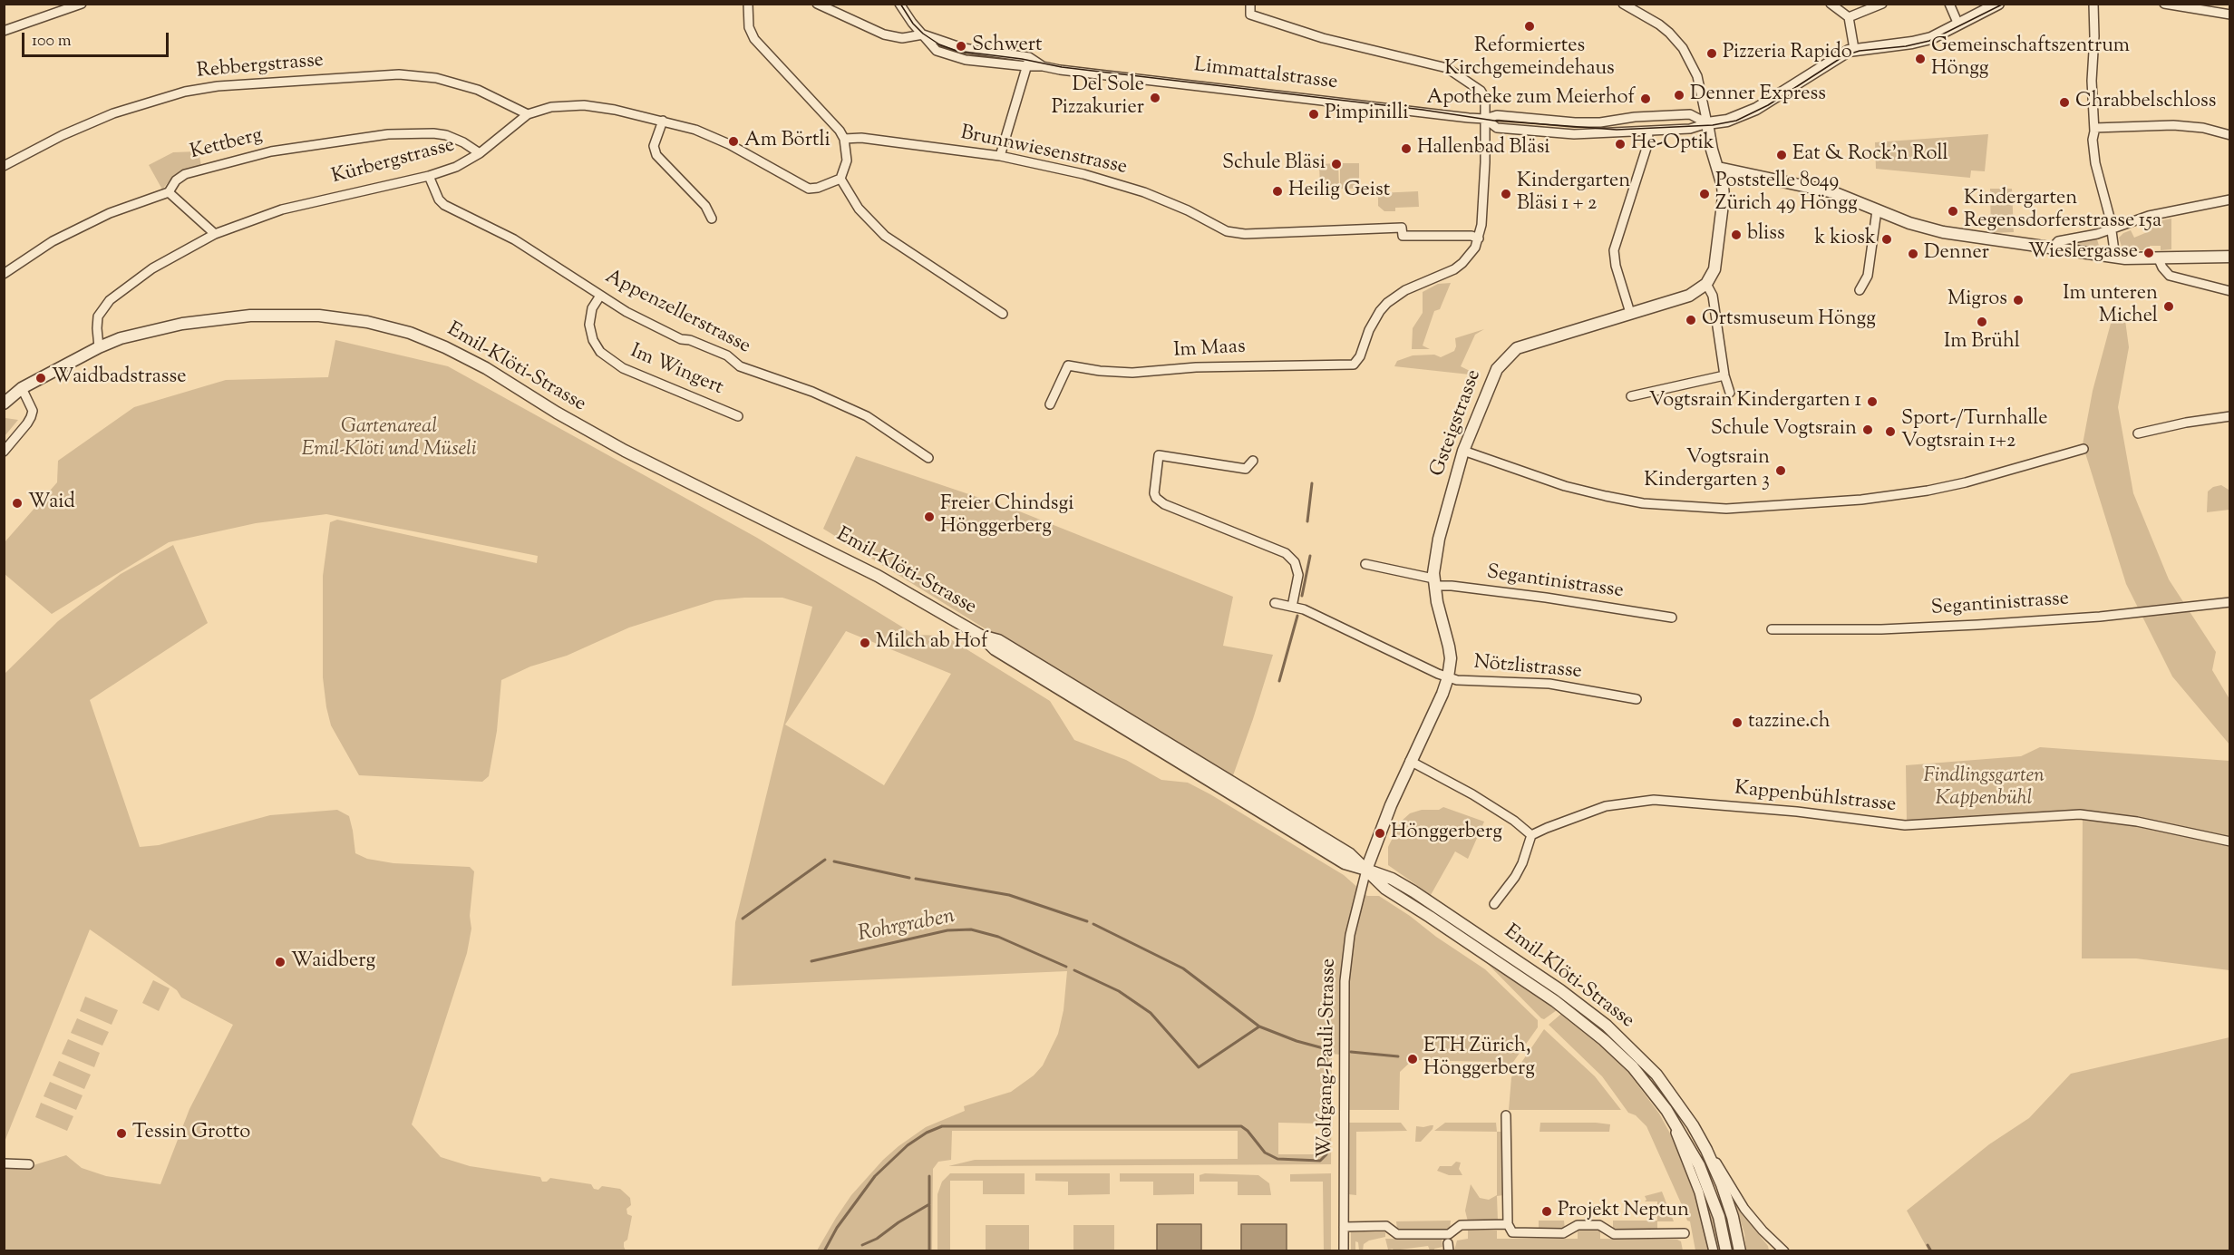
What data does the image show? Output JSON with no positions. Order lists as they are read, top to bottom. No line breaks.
{"streets":{"street":["Rebbergstrasse","Limmattalstrasse","Kettberg","Brunnwiesenstrasse","Kürbergstrasse","Appenzellerstrasse","Im Maas","Emil-Klöti-Strasse","Im Wingert","Gsteigstrasse","Segantinistrasse","Nötzlistrasse","Kappenbühlstrasse","Wolfgang-Pauli-Strasse"]},"crossings":[["Rebbergstrasse","Kürbergstrasse"],["Kettberg","Kürbergstrasse"],["Brunnwiesenstrasse","Im Maas"],["Kürbergstrasse","Appenzellerstrasse"],["Kürbergstrasse","Emil-Klöti-Strasse"],["Appenzellerstrasse","Im Wingert"],["Emil-Klöti-Strasse","Gsteigstrasse"],["Emil-Klöti-Strasse","Wolfgang-Pauli-Strasse"],["Gsteigstrasse","Segantinistrasse"],["Gsteigstrasse","Nötzlistrasse"],["Gsteigstrasse","Wolfgang-Pauli-Strasse"]],"water":["Rohrgraben"],"parks":["Gartenareal Emil-Klöti und Müseli","Findlingsgarten Kappenbühl"],"places":["Reformiertes Kirchgemeindehaus","Schwert","Pizzeria Rapido","Gemeinschaftszentrum Höngg","Denner Express","Del Sole Pizzakurier","Apotheke zum Meierhof","Chrabbelschloss","Pimpinilli","Am Börtli","He-Optik","Hallenbad Bläsi","Eat & Rock'n Roll","Schule Bläsi","Heilig Geist","Kindergarten Bläsi 1 + 2","Poststelle 8049 Zürich 49 Höngg","Kindergarten Regensdorferstrasse 15a","bliss","k kiosk","Wieslergasse","Denner","Migros","Im unteren Michel","Ortsmuseum Höngg","Im Brühl","Waidbadstrasse","Vogtsrain Kindergarten 1","Schule Vogtsrain","Sport-/Turnhalle Vogtsrain 1+2","Vogtsrain Kindergarten 3","Waid","Freier Chindsgi Hönggerberg","Milch ab Hof","tazzine.ch","Hönggerberg","Waidberg","ETH Zürich, Hönggerberg","Tessin Grotto","Projekt Neptun"],"scale_bar":"100 m"}
